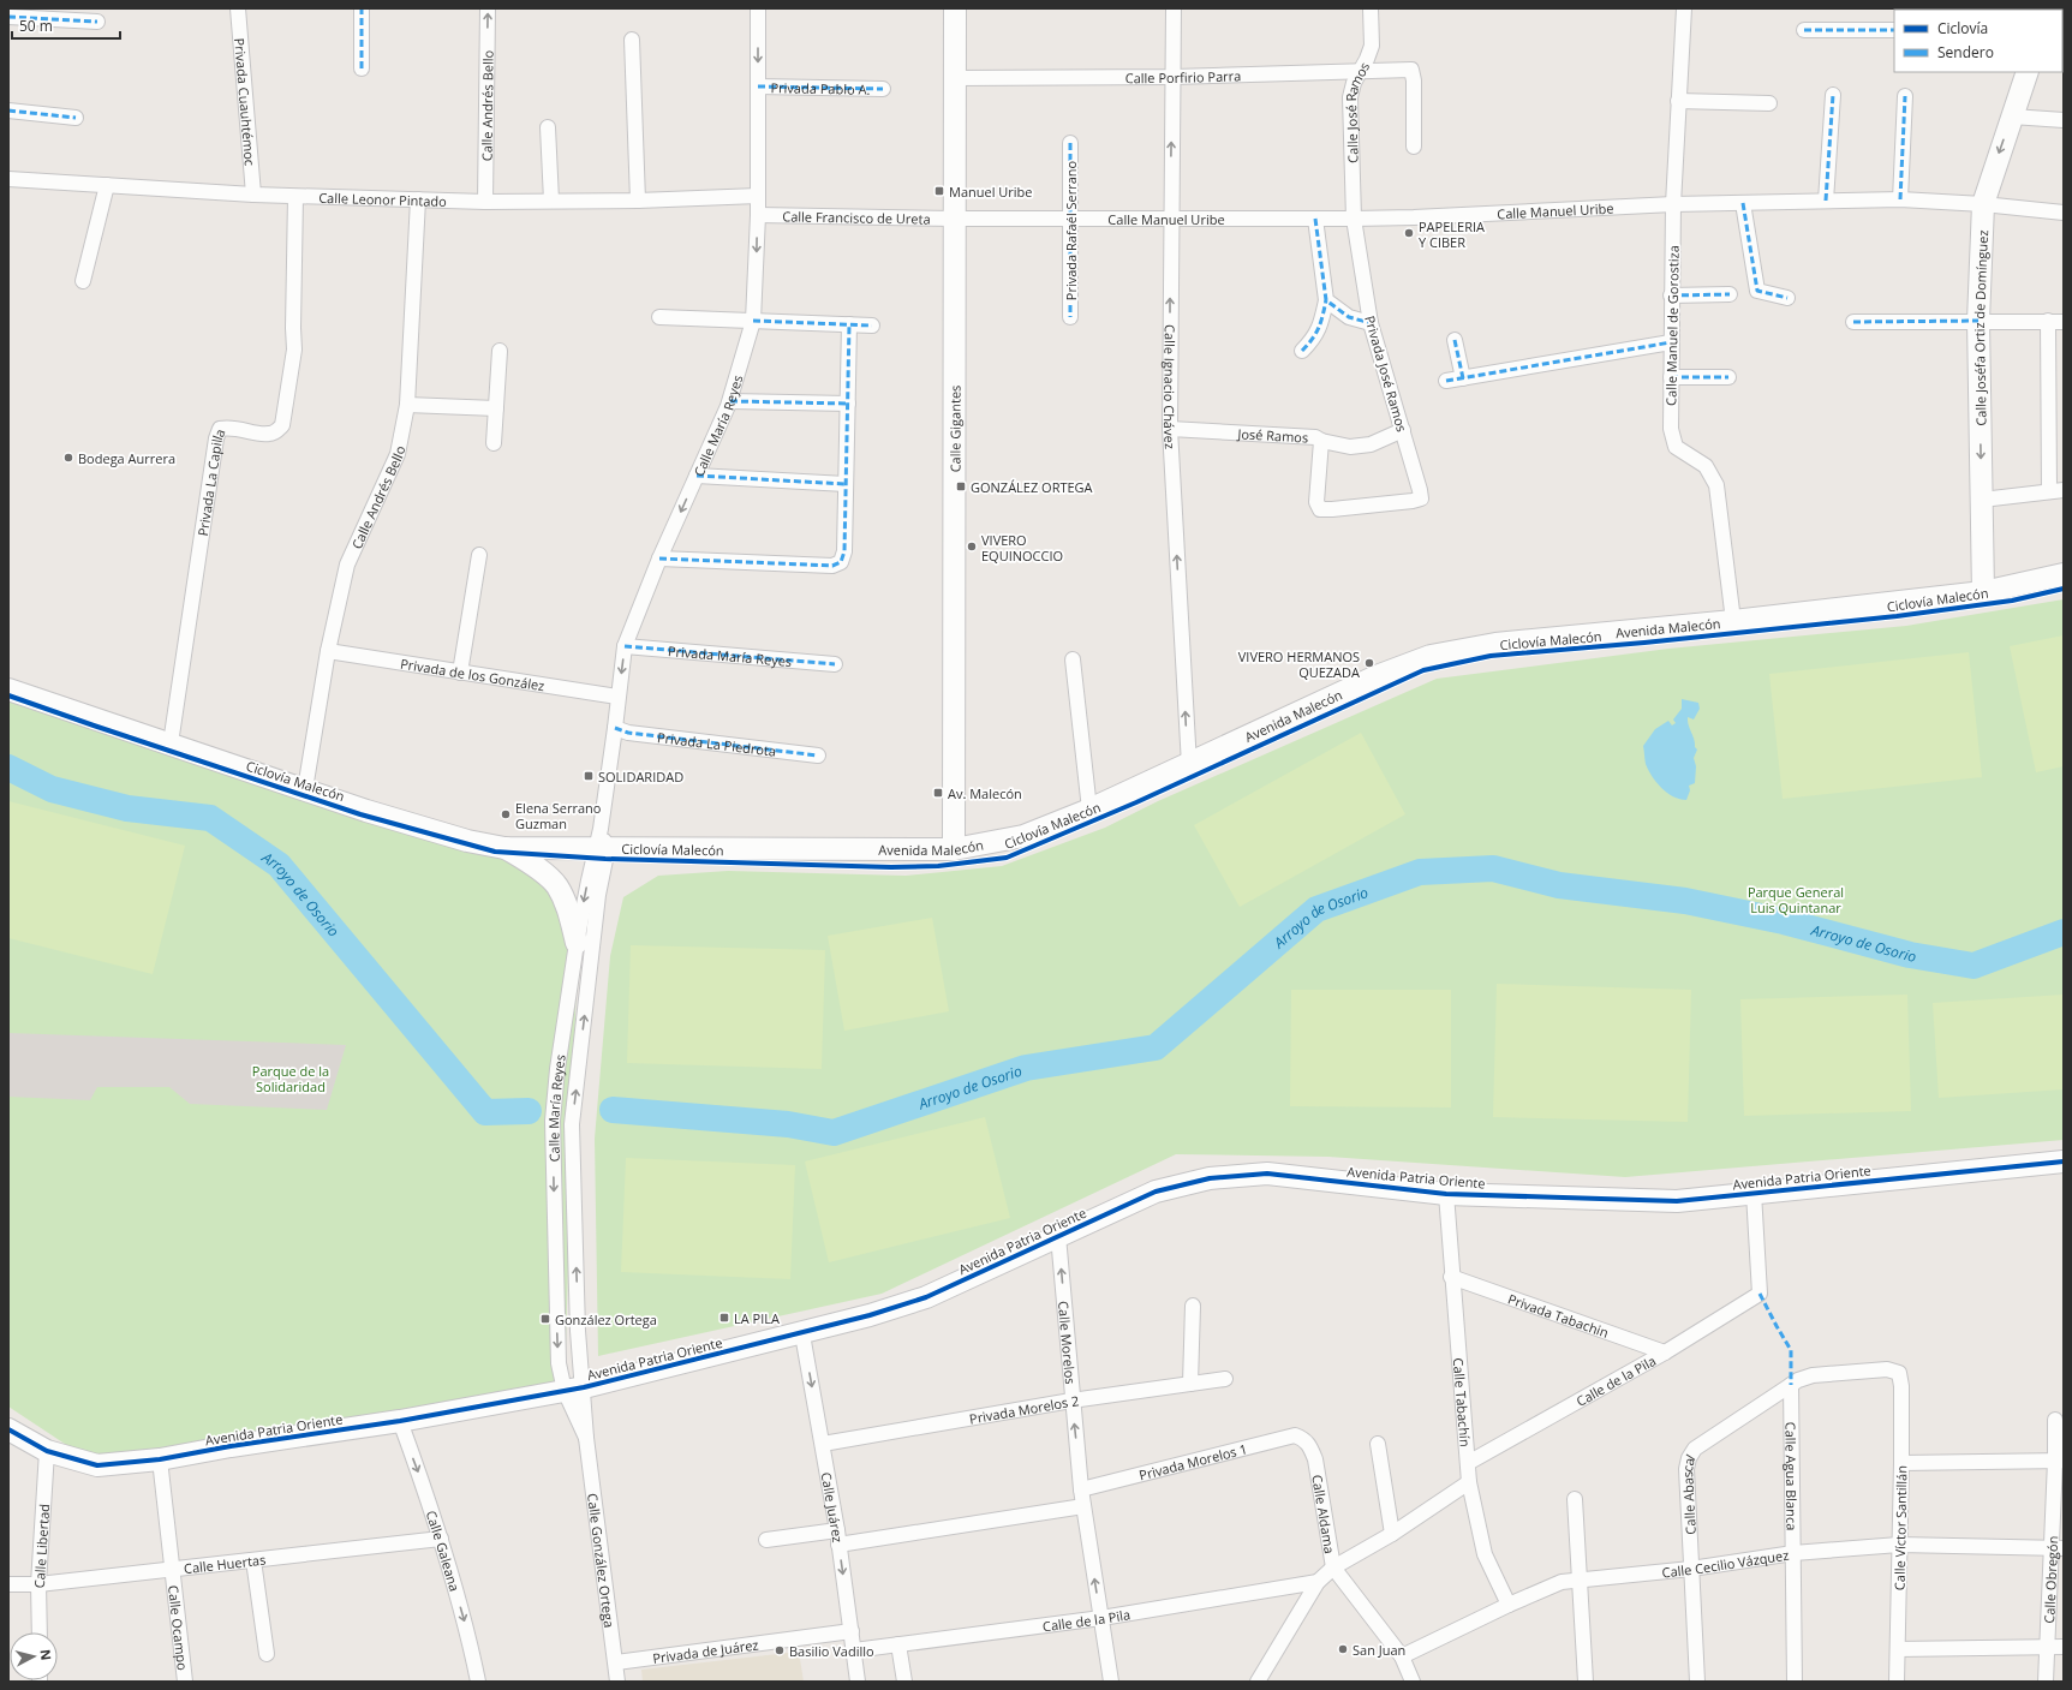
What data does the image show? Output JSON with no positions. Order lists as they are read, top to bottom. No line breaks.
{"streets":{"street":["Calle Porfirio Parra","Privada Pablo A.","Privada Cuauhtémoc","Calle Andrés Bello","Calle José Ramos","Calle Leonor Pintado","Calle Manuel Uribe","Calle Francisco de Ureta","Privada Rafaél Serrano","Calle Manuel de Gorostiza","Calle Joséfa Ortiz de Domínguez","Privada José Ramos","Calle Ignacio Chávez","Calle María Reyes","Calle Gigantes","José Ramos","Privada La Capilla","Avenida Malecón","Privada María Reyes","Privada de los González","Privada La Piedrota","Avenida Patria Oriente","Privada Tabachin","Calle Morelos","Calle de la Pila","Calle Tabachín","Privada Morelos 2","Privada Morelos 1","Calle Agua Blanca","Calle Abascal","Calle Juárez","Calle Aldama","Calle Víctor Santillán","Calle Libertad","Calle Galeana","Calle González Ortega","Calle Cecilio Vázquez","Calle Huertas","Calle Obregón","Calle Ocampo","Privada de Juárez"],"cycle path":["Ciclovía Malecón"]},"crossings":[["Calle Porfirio Parra","Calle José Ramos"],["Calle Porfirio Parra","Calle Ignacio Chávez"],["Calle Porfirio Parra","Calle Gigantes"],["Privada Pablo A.","Calle María Reyes"],["Privada Cuauhtémoc","Calle Leonor Pintado"],["Calle Andrés Bello","Calle Leonor Pintado"],["Calle Andrés Bello","Avenida Malecón"],["Calle Andrés Bello","Privada de los González"],["Calle José Ramos","Calle Manuel Uribe"],["Calle José Ramos","Privada José Ramos"],["Calle Leonor Pintado","Calle María Reyes"],["Calle Leonor Pintado","Privada La Capilla"],["Calle Manuel Uribe","Calle Francisco de Ureta"],["Calle Manuel Uribe","Privada Rafaél Serrano"],["Calle Manuel Uribe","Calle Manuel de Gorostiza"],["Calle Manuel Uribe","Calle Joséfa Ortiz de Domínguez"],["Calle Manuel Uribe","Privada José Ramos"],["Calle Manuel Uribe","Calle Ignacio Chávez"],["Calle Manuel Uribe","Calle Gigantes"],["Calle Francisco de Ureta","Calle María Reyes"],["Calle Francisco de Ureta","Calle Gigantes"],["Calle Manuel de Gorostiza","Avenida Malecón"],["Calle Joséfa Ortiz de Domínguez","Avenida Malecón"],["Privada José Ramos","José Ramos"],["Calle Ignacio Chávez","José Ramos"],["Calle Ignacio Chávez","Avenida Malecón"],["Calle María Reyes","Avenida Malecón"],["Calle María Reyes","Privada María Reyes"],["Calle María Reyes","Privada de los González"],["Calle María Reyes","Privada La Piedrota"],["Calle María Reyes","Avenida Patria Oriente"],["Calle María Reyes","Calle González Ortega"],["Calle Gigantes","Avenida Malecón"],["Privada La Capilla","Avenida Malecón"],["Avenida Patria Oriente","Calle Morelos"],["Avenida Patria Oriente","Calle de la Pila"],["Avenida Patria Oriente","Calle Tabachín"],["Avenida Patria Oriente","Calle Juárez"],["Avenida Patria Oriente","Calle Libertad"],["Avenida Patria Oriente","Calle Galeana"],["Avenida Patria Oriente","Calle González Ortega"],["Avenida Patria Oriente","Calle Ocampo"],["Privada Tabachin","Calle de la Pila"],["Privada Tabachin","Calle Tabachín"],["Calle Morelos","Calle de la Pila"],["Calle Morelos","Privada Morelos 2"],["Calle Morelos","Privada Morelos 1"],["Calle de la Pila","Calle Tabachín"],["Calle de la Pila","Calle Juárez"],["Calle Tabachín","Calle Cecilio Vázquez"],["Privada Morelos 2","Calle Juárez"],["Privada Morelos 1","Calle Aldama"],["Calle Agua Blanca","Calle Abascal"],["Calle Agua Blanca","Calle Cecilio Vázquez"],["Calle Abascal","Calle Víctor Santillán"],["Calle Abascal","Calle Cecilio Vázquez"],["Calle Juárez","Privada de Juárez"],["Calle Aldama","Calle Cecilio Vázquez"],["Calle Víctor Santillán","Calle Cecilio Vázquez"],["Calle Libertad","Calle Huertas"],["Calle Galeana","Calle Huertas"],["Calle González Ortega","Privada de Juárez"],["Calle Cecilio Vázquez","Calle Obregón"],["Calle Huertas","Calle Ocampo"]],"one_way":["Calle Ignacio Chávez","Calle Morelos","Calle Juárez","Calle Galeana"],"water":["Arroyo de Osorio"],"parks":["Parque General Luis Quintanar","Parque de la Solidaridad"],"places":{"transit":["Manuel Uribe","GONZÁLEZ ORTEGA","SOLIDARIDAD","Av. Malecón","LA PILA","González Ortega"],"other":["PAPELERIA Y CIBER","Bodega Aurrera","VIVERO EQUINOCCIO","VIVERO HERMANOS QUEZADA","Elena Serrano Guzman","San Juan","Basilio Vadillo"]},"legend":["Ciclovía","Sendero"],"scale_bar":"50 m","north":"right"}
